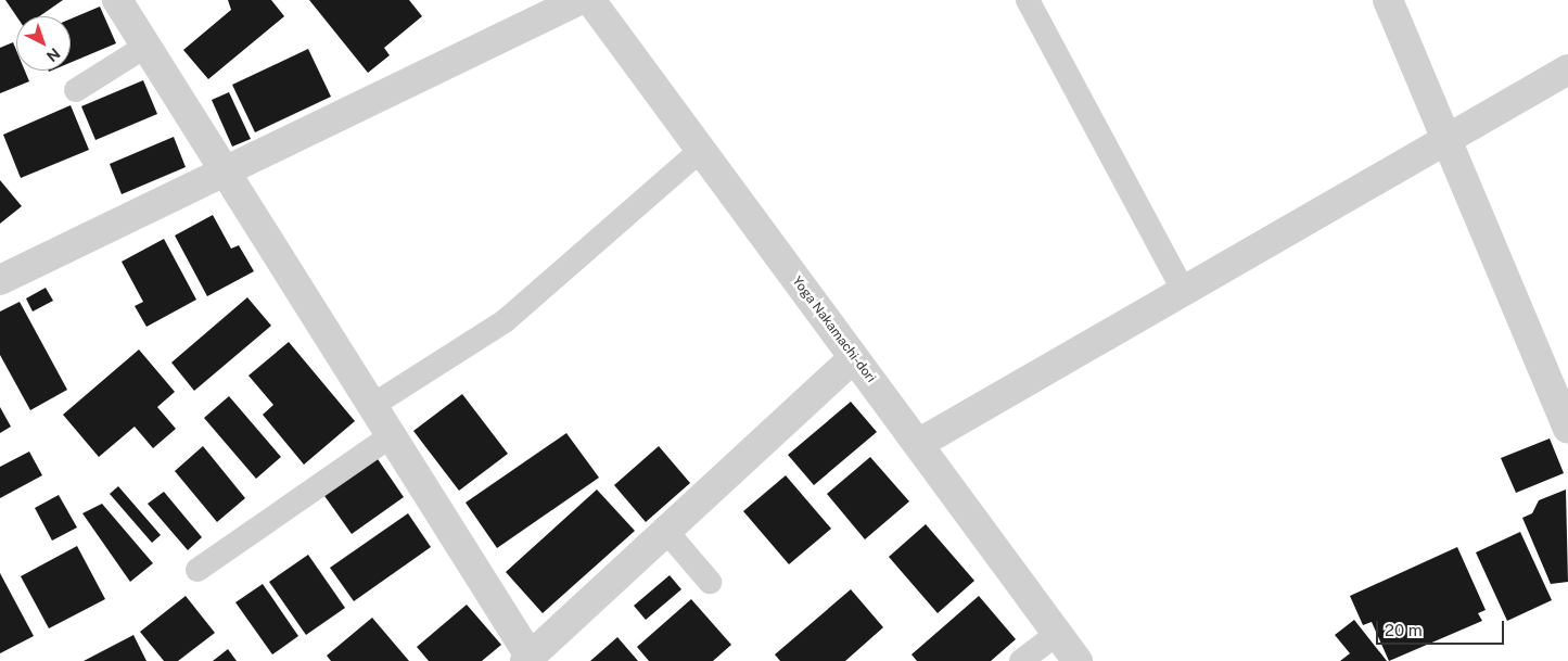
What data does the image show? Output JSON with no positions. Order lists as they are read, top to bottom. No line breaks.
{"streets":{"street":["Yoga Nakamachi-dori"]},"scale_bar":"20 m","north":"bottom right"}
